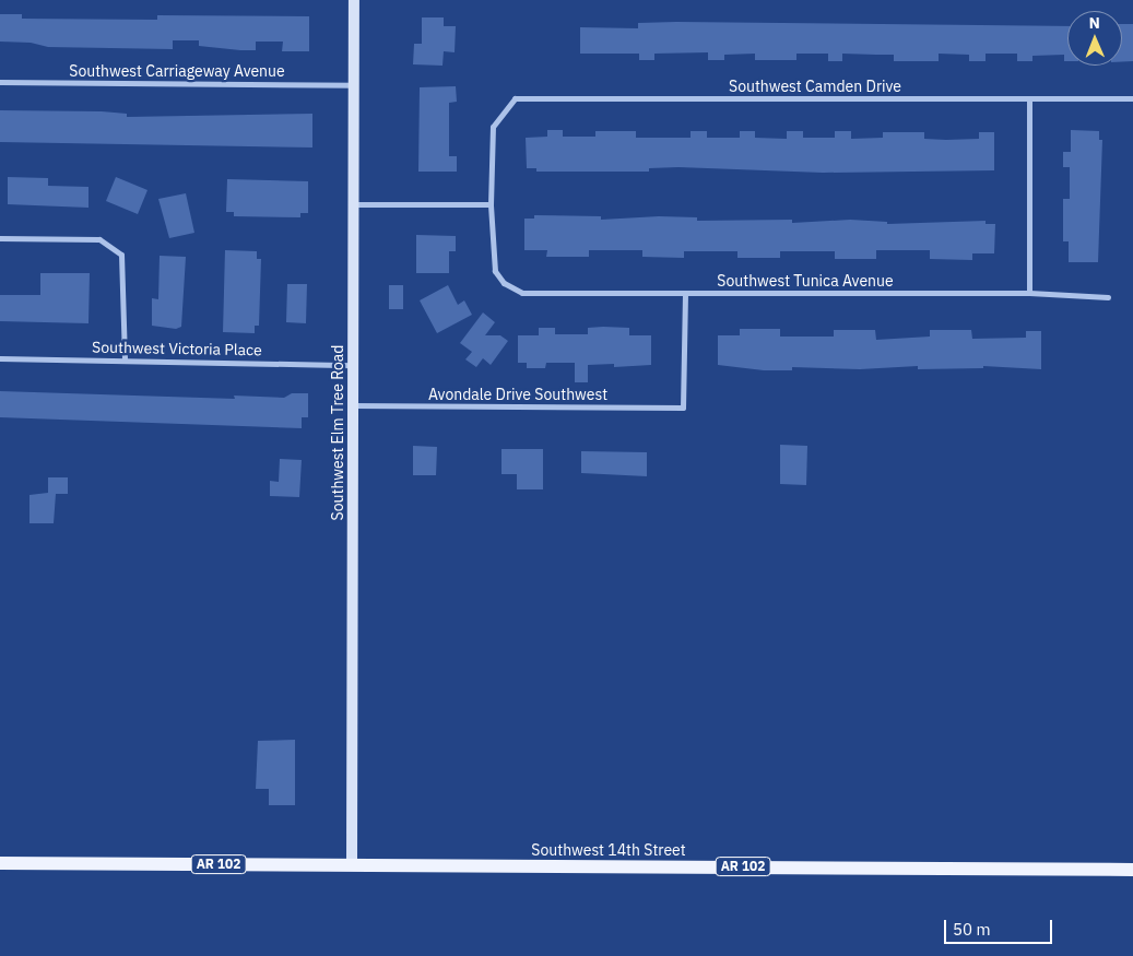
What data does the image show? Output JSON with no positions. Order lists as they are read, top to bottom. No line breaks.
{"streets":{"main road":["Southwest 14th Street","AR 102"],"street":["Southwest Carriageway Avenue","Southwest Camden Drive","Southwest Tunica Avenue","Southwest Victoria Place","Avondale Drive Southwest","Southwest Elm Tree Road"]},"crossings":[["Southwest Carriageway Avenue","Southwest Elm Tree Road"],["Southwest Camden Drive","Southwest Tunica Avenue"],["Southwest Tunica Avenue","Avondale Drive Southwest"],["Southwest Victoria Place","Southwest Elm Tree Road"],["Avondale Drive Southwest","Southwest Elm Tree Road"],["Southwest Elm Tree Road","Southwest 14th Street"]],"scale_bar":"50 m","north":"top"}
